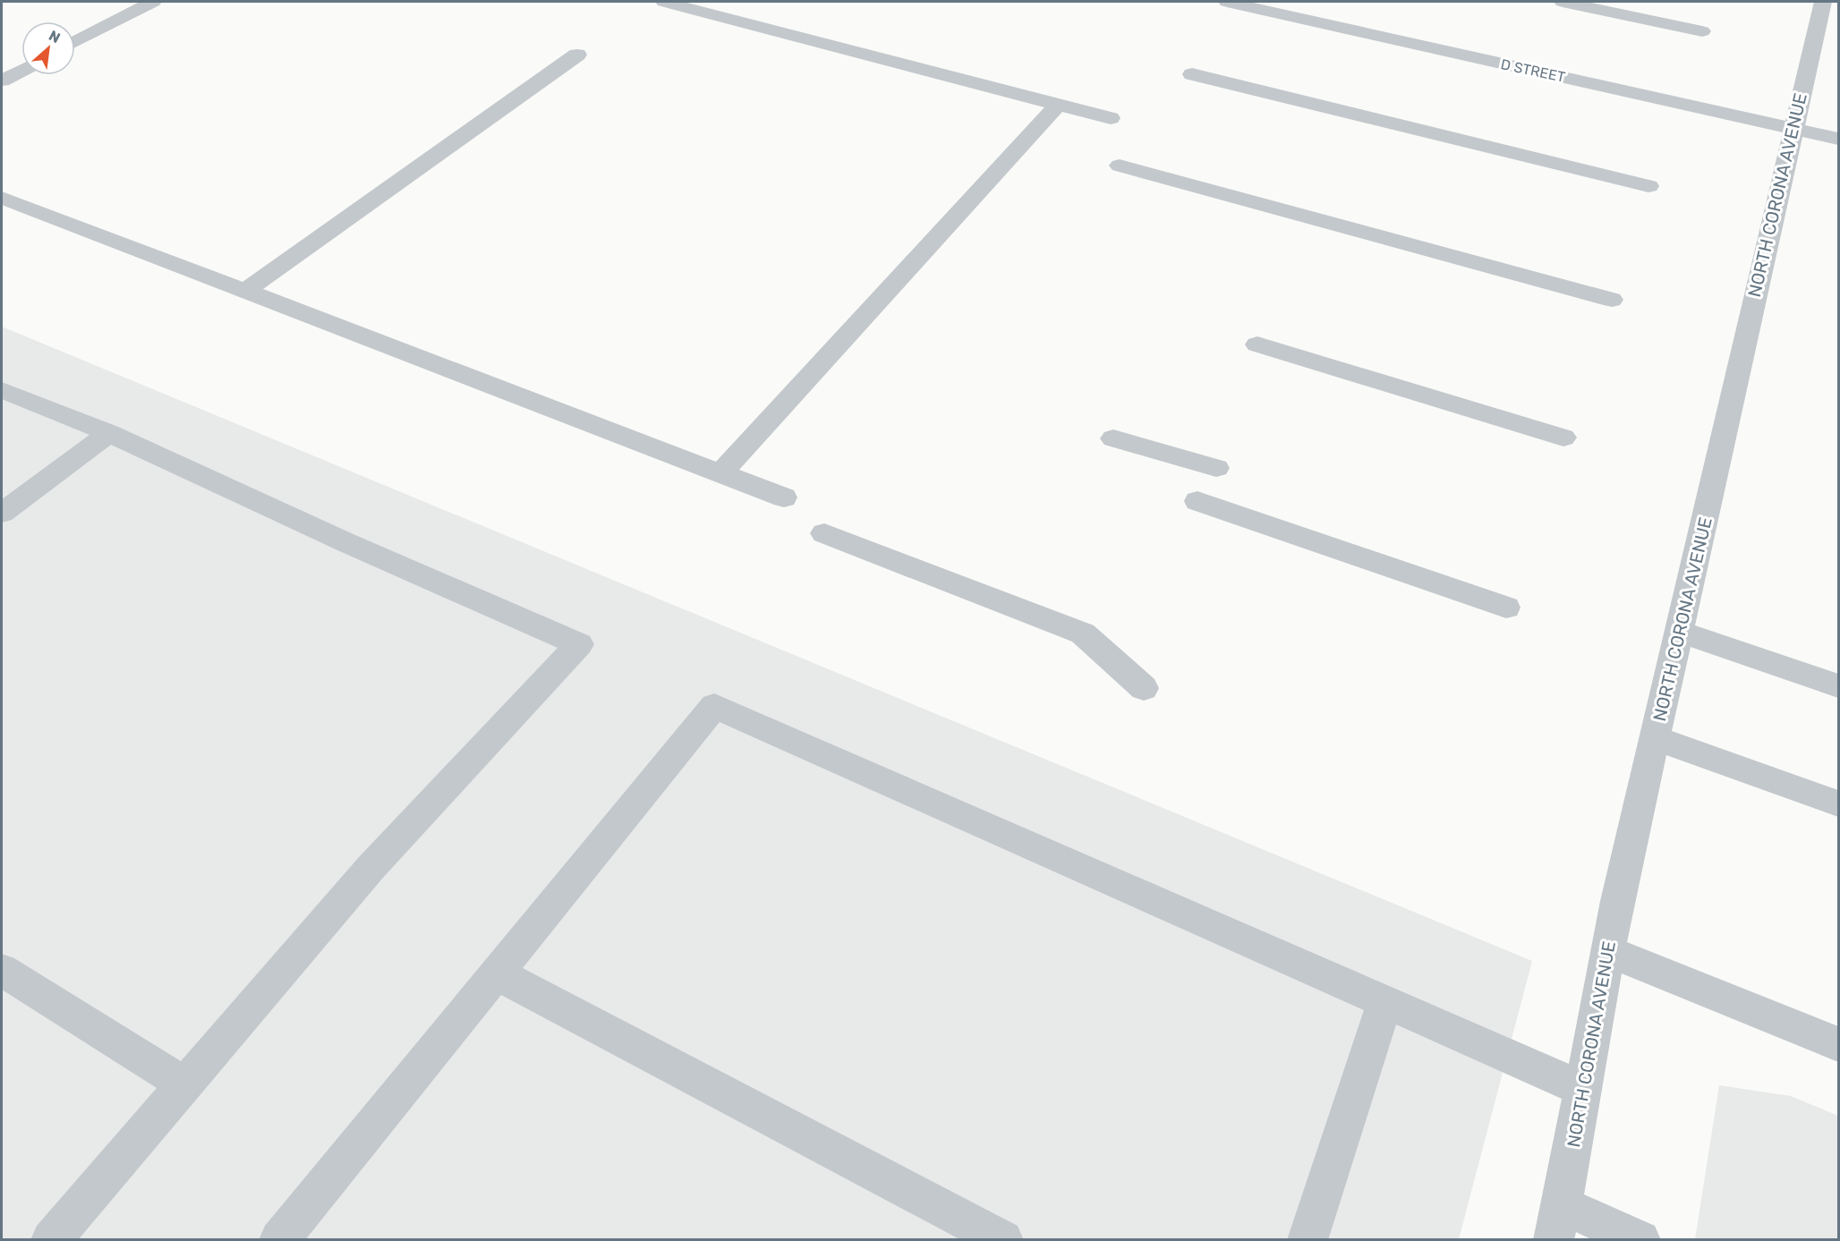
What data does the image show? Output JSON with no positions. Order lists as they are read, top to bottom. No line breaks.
{"streets":{"street":["D STREET","NORTH CORONA AVENUE"]},"crossings":[["D STREET","NORTH CORONA AVENUE"]],"north":"top right"}
